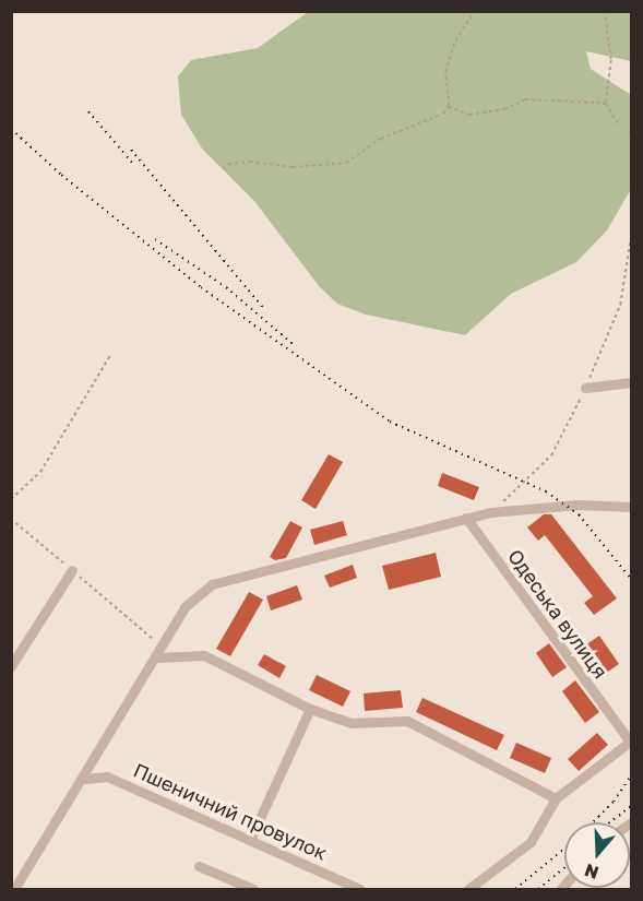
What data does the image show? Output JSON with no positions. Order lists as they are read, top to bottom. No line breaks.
{"streets":{"street":["Одеська вулиця","Пшеничний провулок"]},"north":"bottom"}
